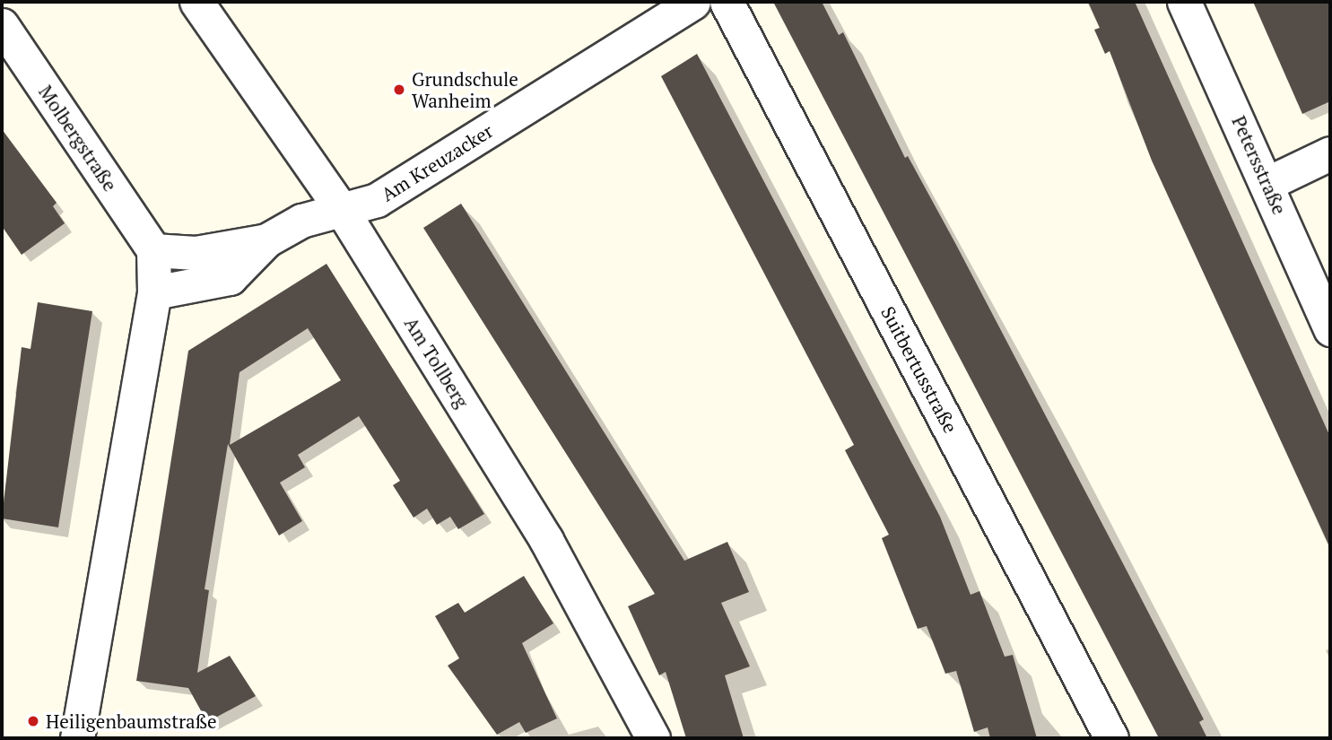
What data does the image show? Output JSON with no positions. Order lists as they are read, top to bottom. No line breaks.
{"streets":{"street":["Molbergstraße","Am Kreuzacker","Petersstraße","Am Tollberg","Suitbertusstraße"]},"crossings":[["Molbergstraße","Am Kreuzacker"],["Am Kreuzacker","Am Tollberg"]],"places":["Grundschule Wanheim","Heiligenbaumstraße"]}
